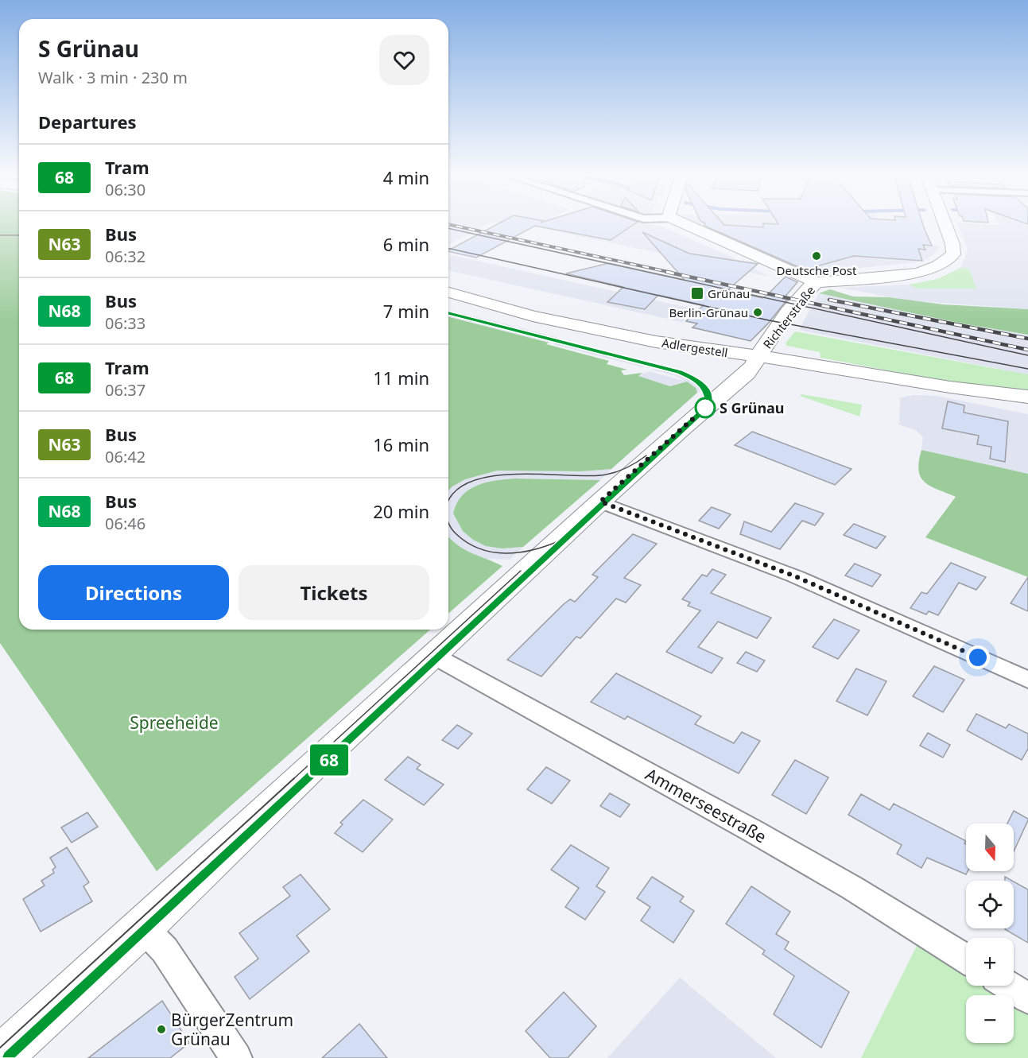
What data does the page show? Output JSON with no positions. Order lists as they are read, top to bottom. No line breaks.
{"streets":{"main road":["Richterstraße","Adlergestell"],"street":["Ammerseestraße"]},"crossings":[["Richterstraße","Adlergestell"],["Richterstraße","Ammerseestraße"]],"parks":["Spreeheide"],"places":{"other":["Deutsche Post","Berlin-Grünau","S Grünau","BürgerZentrum Grünau"],"transit":["Grünau"]},"lines":["tram line 68"],"north":"bottom","page":{"on_map":"68","heading":[["S Grünau","Walk · 3 min · 230 m"],"Departures"],"list":[{"mark":"68","name":"Tram","note":"06:30","value":"4 min"},{"mark":"N63","name":"Bus","note":"06:32","value":"6 min"},{"mark":"N68","name":"Bus","note":"06:33","value":"7 min"},{"mark":"68","name":"Tram","note":"06:37","value":"11 min"},{"mark":"N63","name":"Bus","note":"06:42","value":"16 min"},{"mark":"N68","name":"Bus","note":"06:46","value":"20 min"}],"buttons":["Directions","Tickets"],"map_buttons":["+","−"]}}
